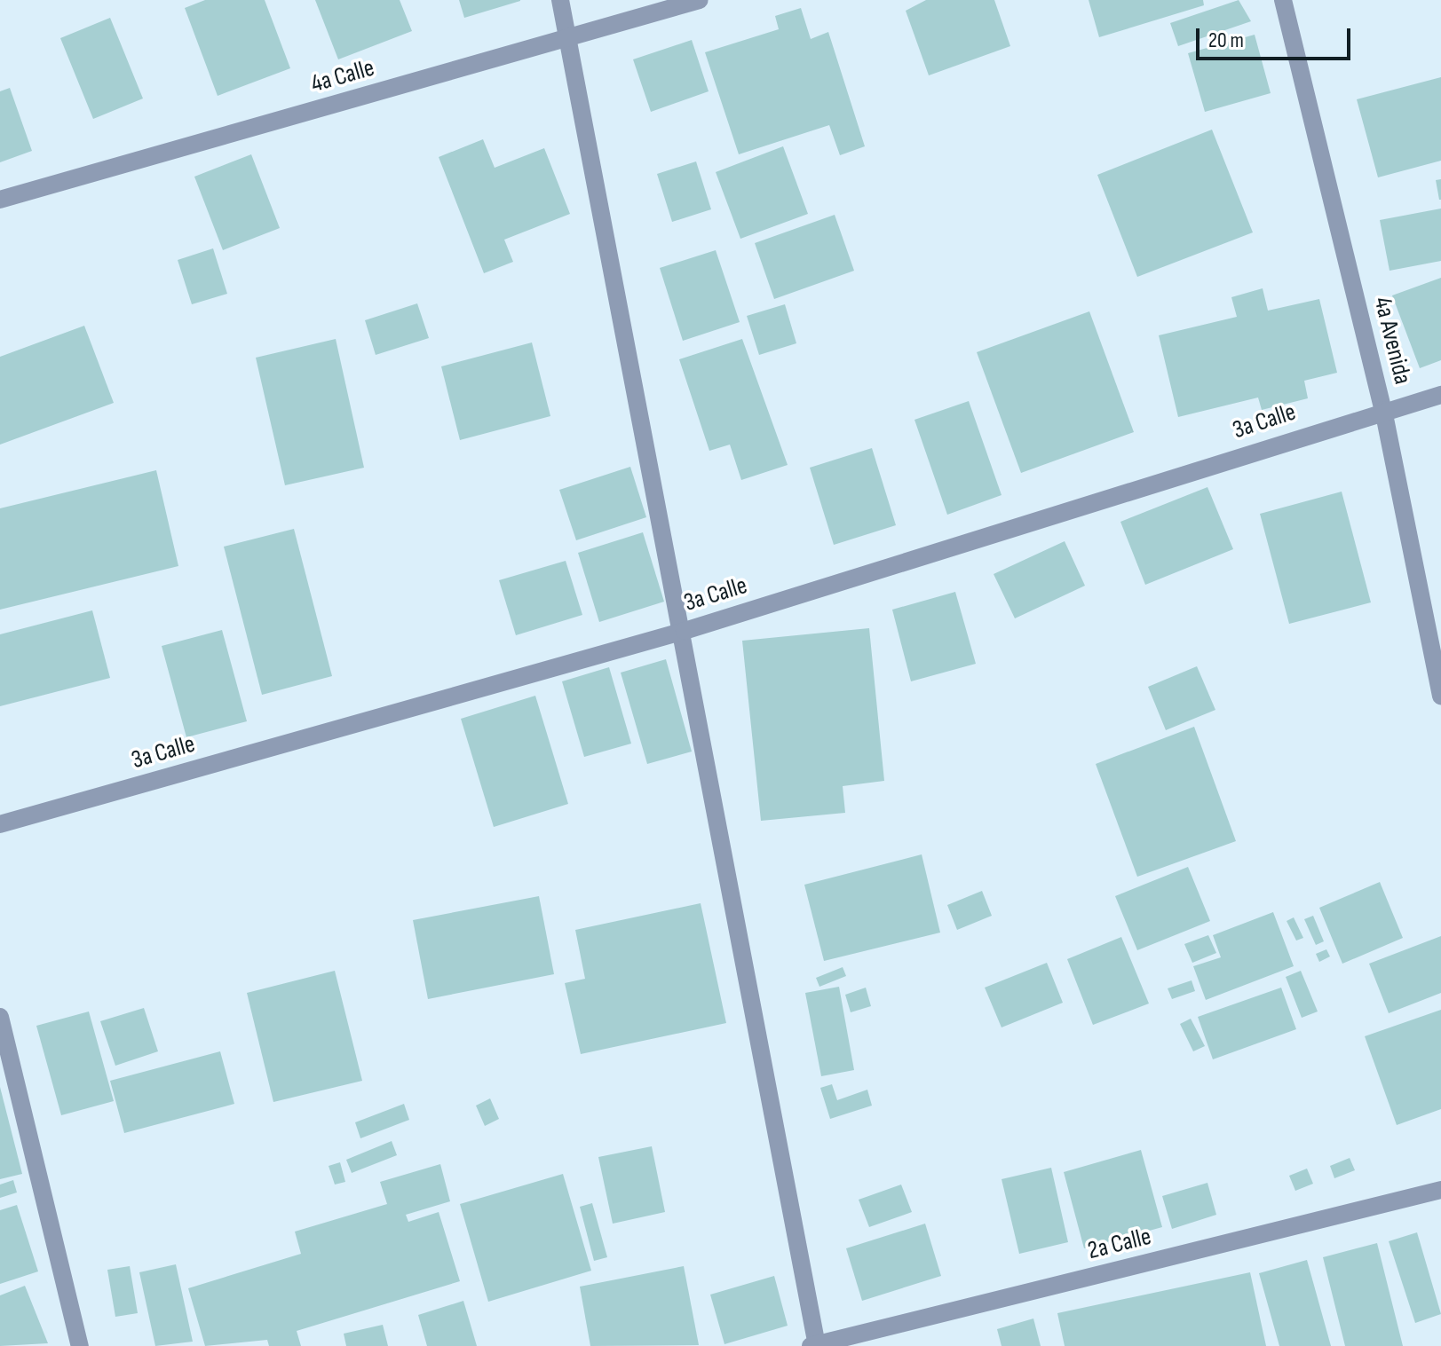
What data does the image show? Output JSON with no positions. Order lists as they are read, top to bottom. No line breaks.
{"streets":{"street":["4a Calle","4a Avenida","3a Calle","2a Calle"]},"crossings":[["4a Avenida","3a Calle"]],"scale_bar":"20 m"}
